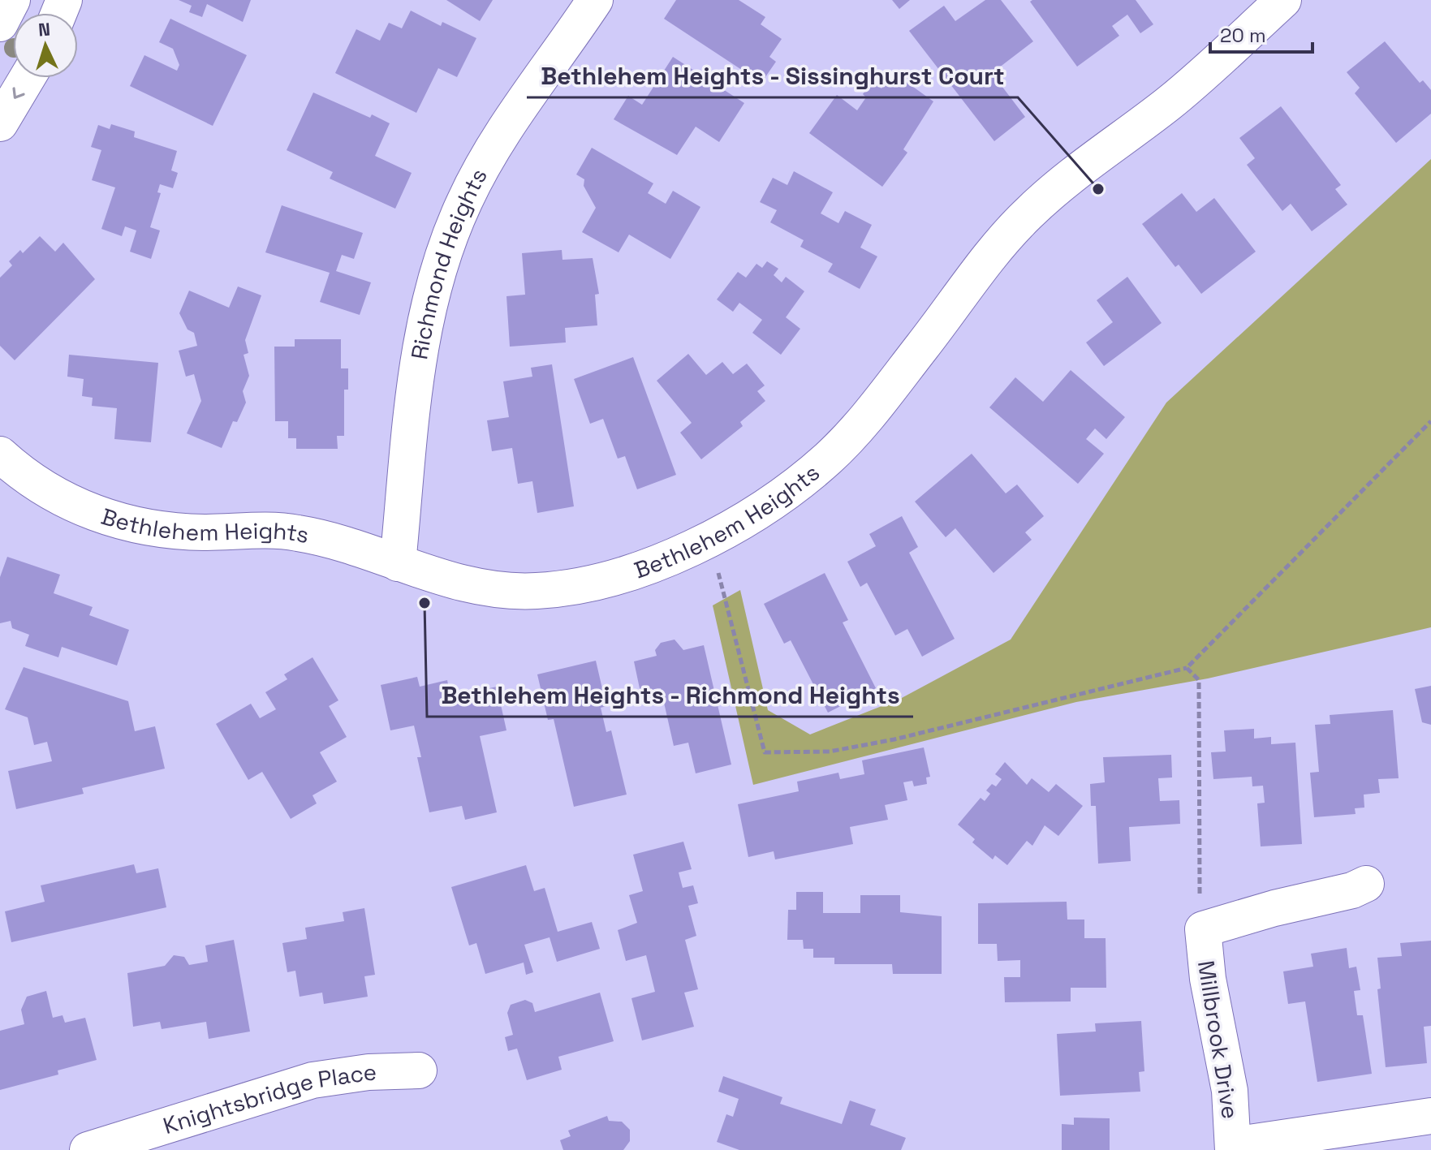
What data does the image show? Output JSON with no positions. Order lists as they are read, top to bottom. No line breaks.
{"streets":{"street":["Richmond Heights","Bethlehem Heights","Millbrook Drive","Knightsbridge Place"]},"crossings":[["Richmond Heights","Bethlehem Heights"]],"places":["Bethlehem Heights - Sissinghurst Court","Bethlehem Heights - Richmond Heights"],"scale_bar":"20 m","north":"top"}
